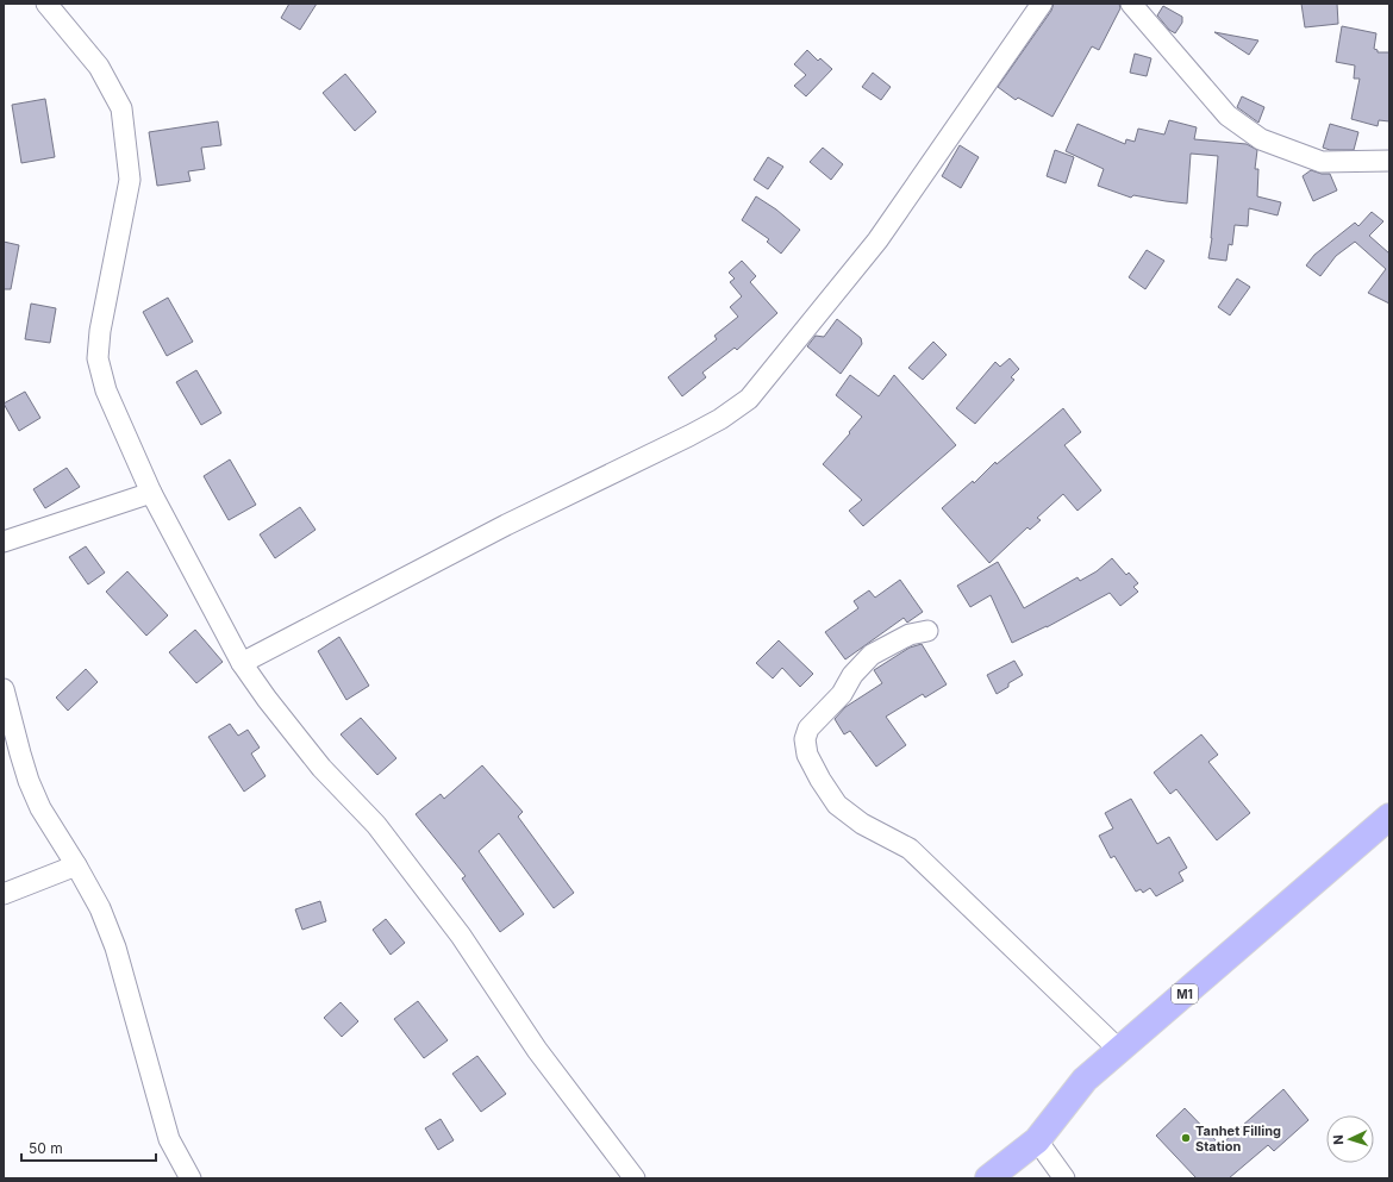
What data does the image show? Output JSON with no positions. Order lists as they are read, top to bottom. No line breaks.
{"streets":{"highway":["M1"]},"places":["Tanhet Filling Station"],"scale_bar":"50 m","north":"left"}
